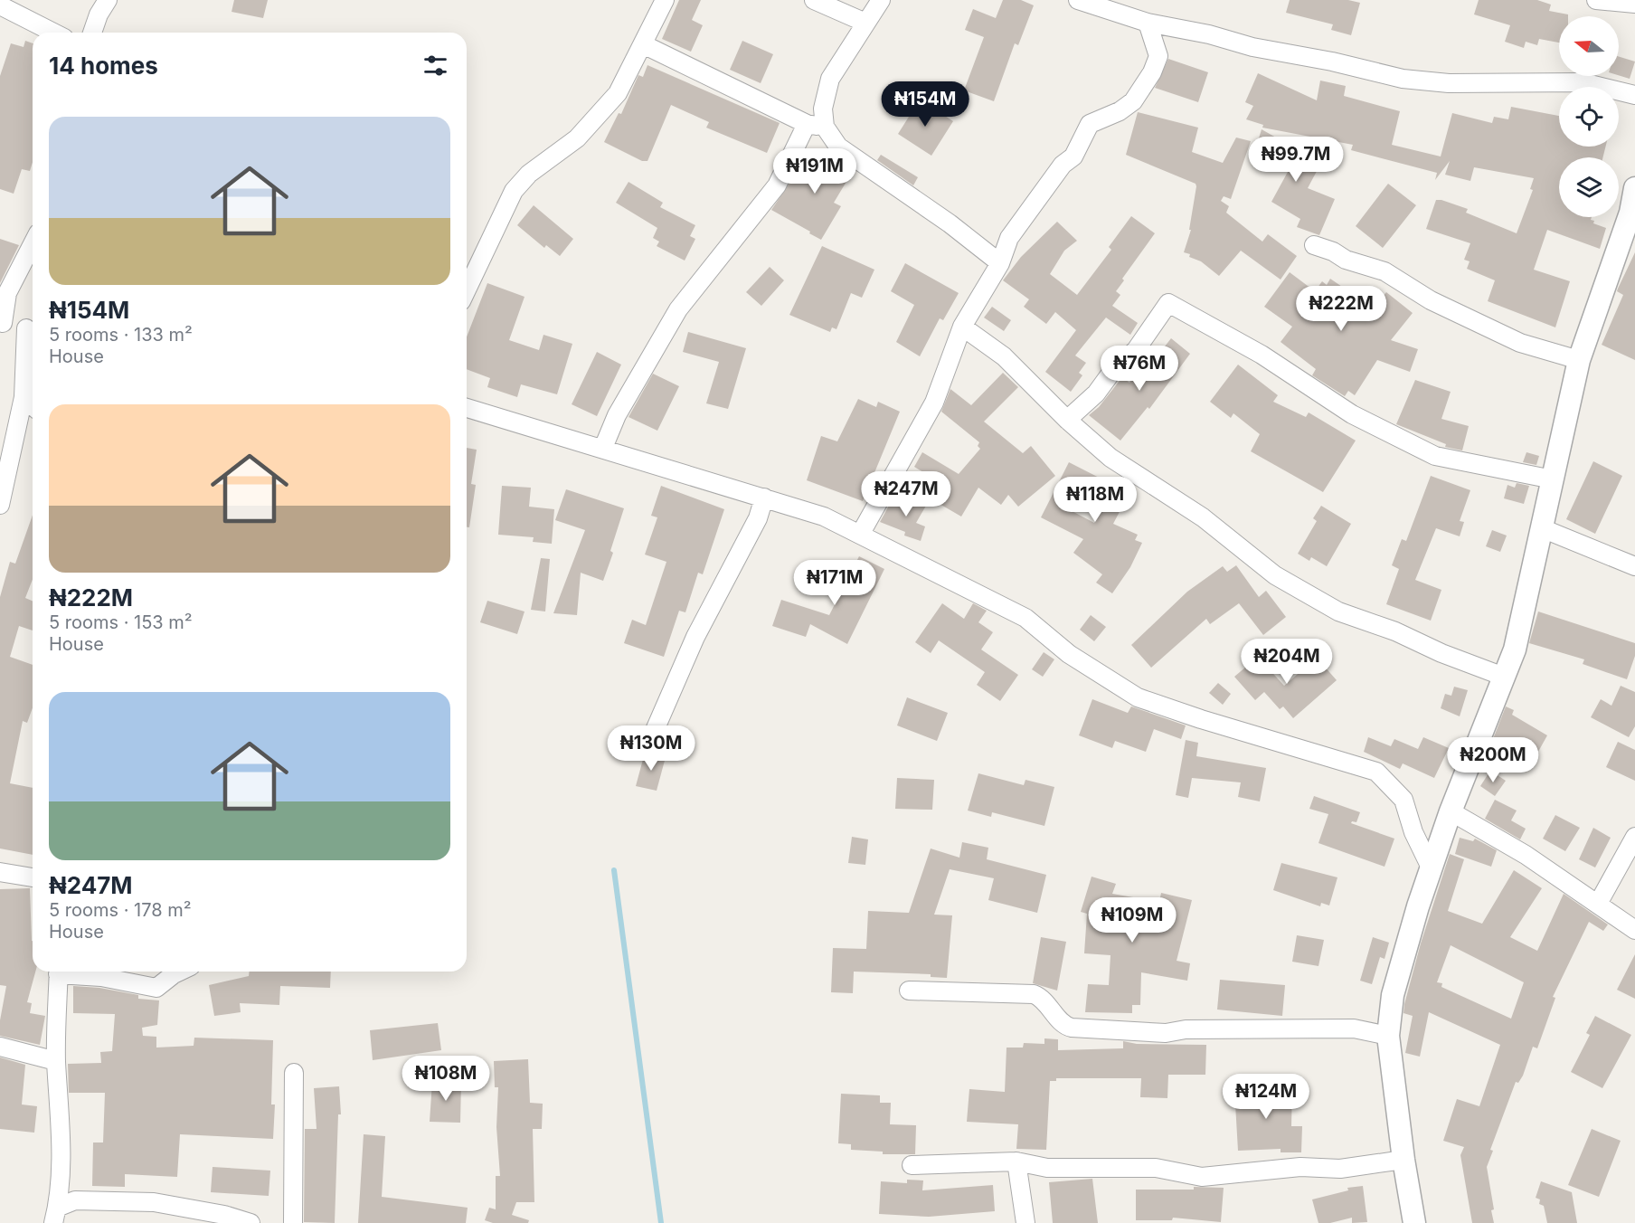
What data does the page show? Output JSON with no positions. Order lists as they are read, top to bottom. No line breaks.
{"north":"left","page":{"heading":"14 homes","price":["₦154M","₦99.7M","₦191M","₦222M","₦76M","₦247M","₦118M","₦171M","₦204M","₦130M","₦200M","₦109M","₦108M","₦124M"],"list":[{"name":"₦154M","note":"5 rooms · 133 m² · House"},{"name":"₦222M","note":"5 rooms · 153 m² · House"},{"name":"₦247M","note":"5 rooms · 178 m² · House"}]}}
